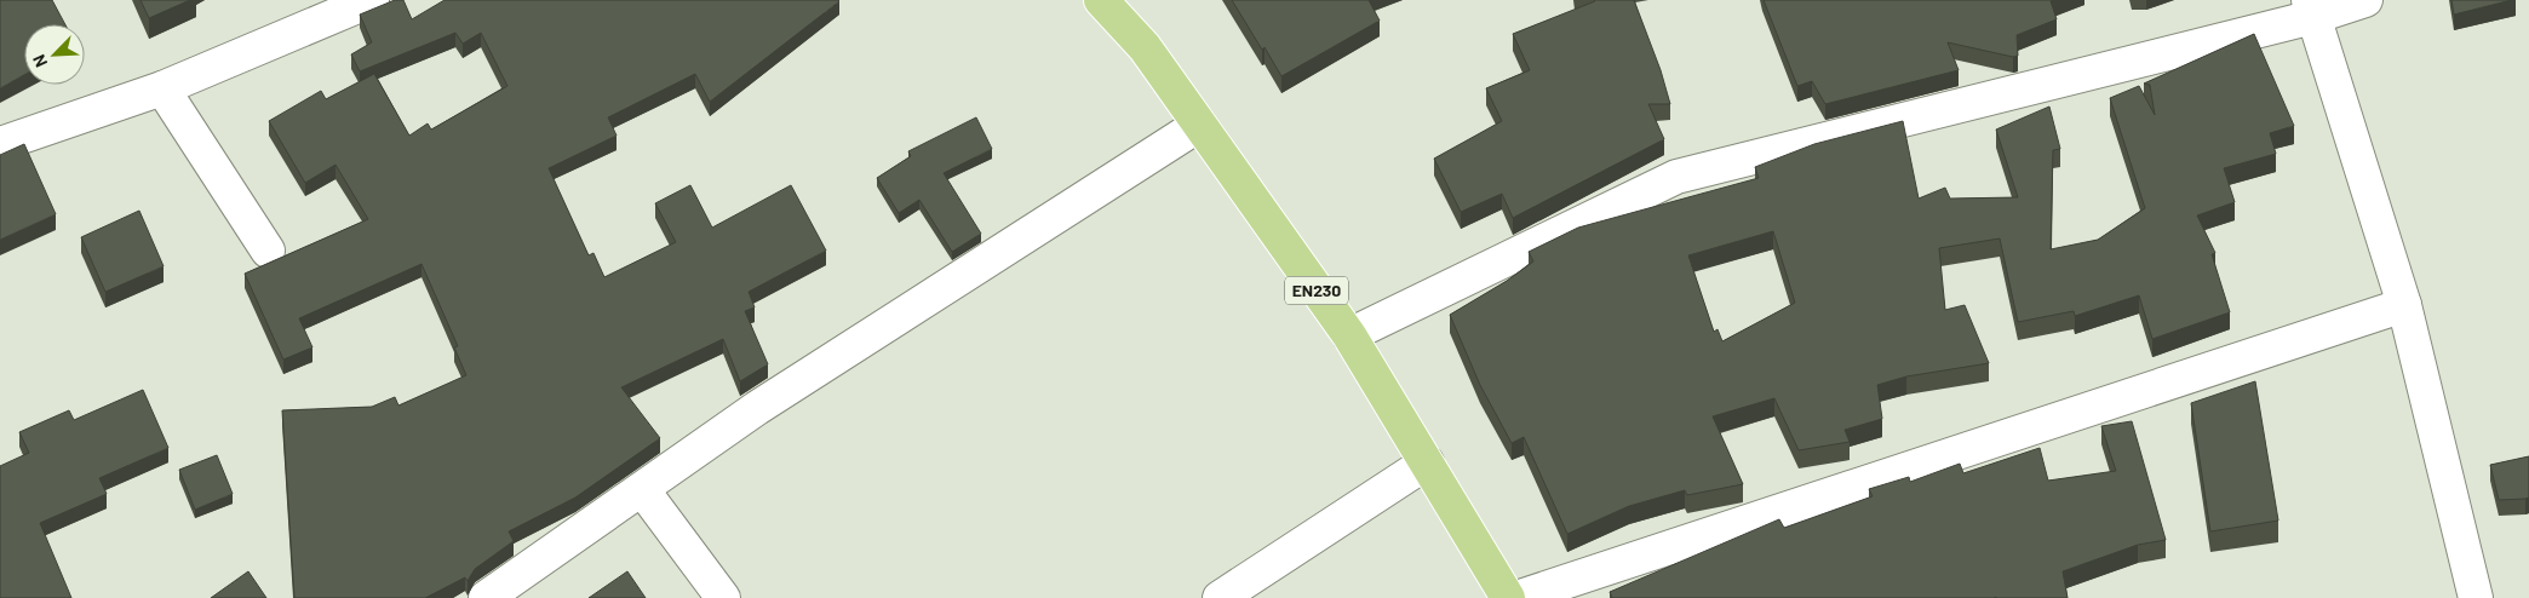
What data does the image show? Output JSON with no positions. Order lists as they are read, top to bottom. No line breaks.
{"streets":{"main road":["EN230"]},"north":"bottom left"}
